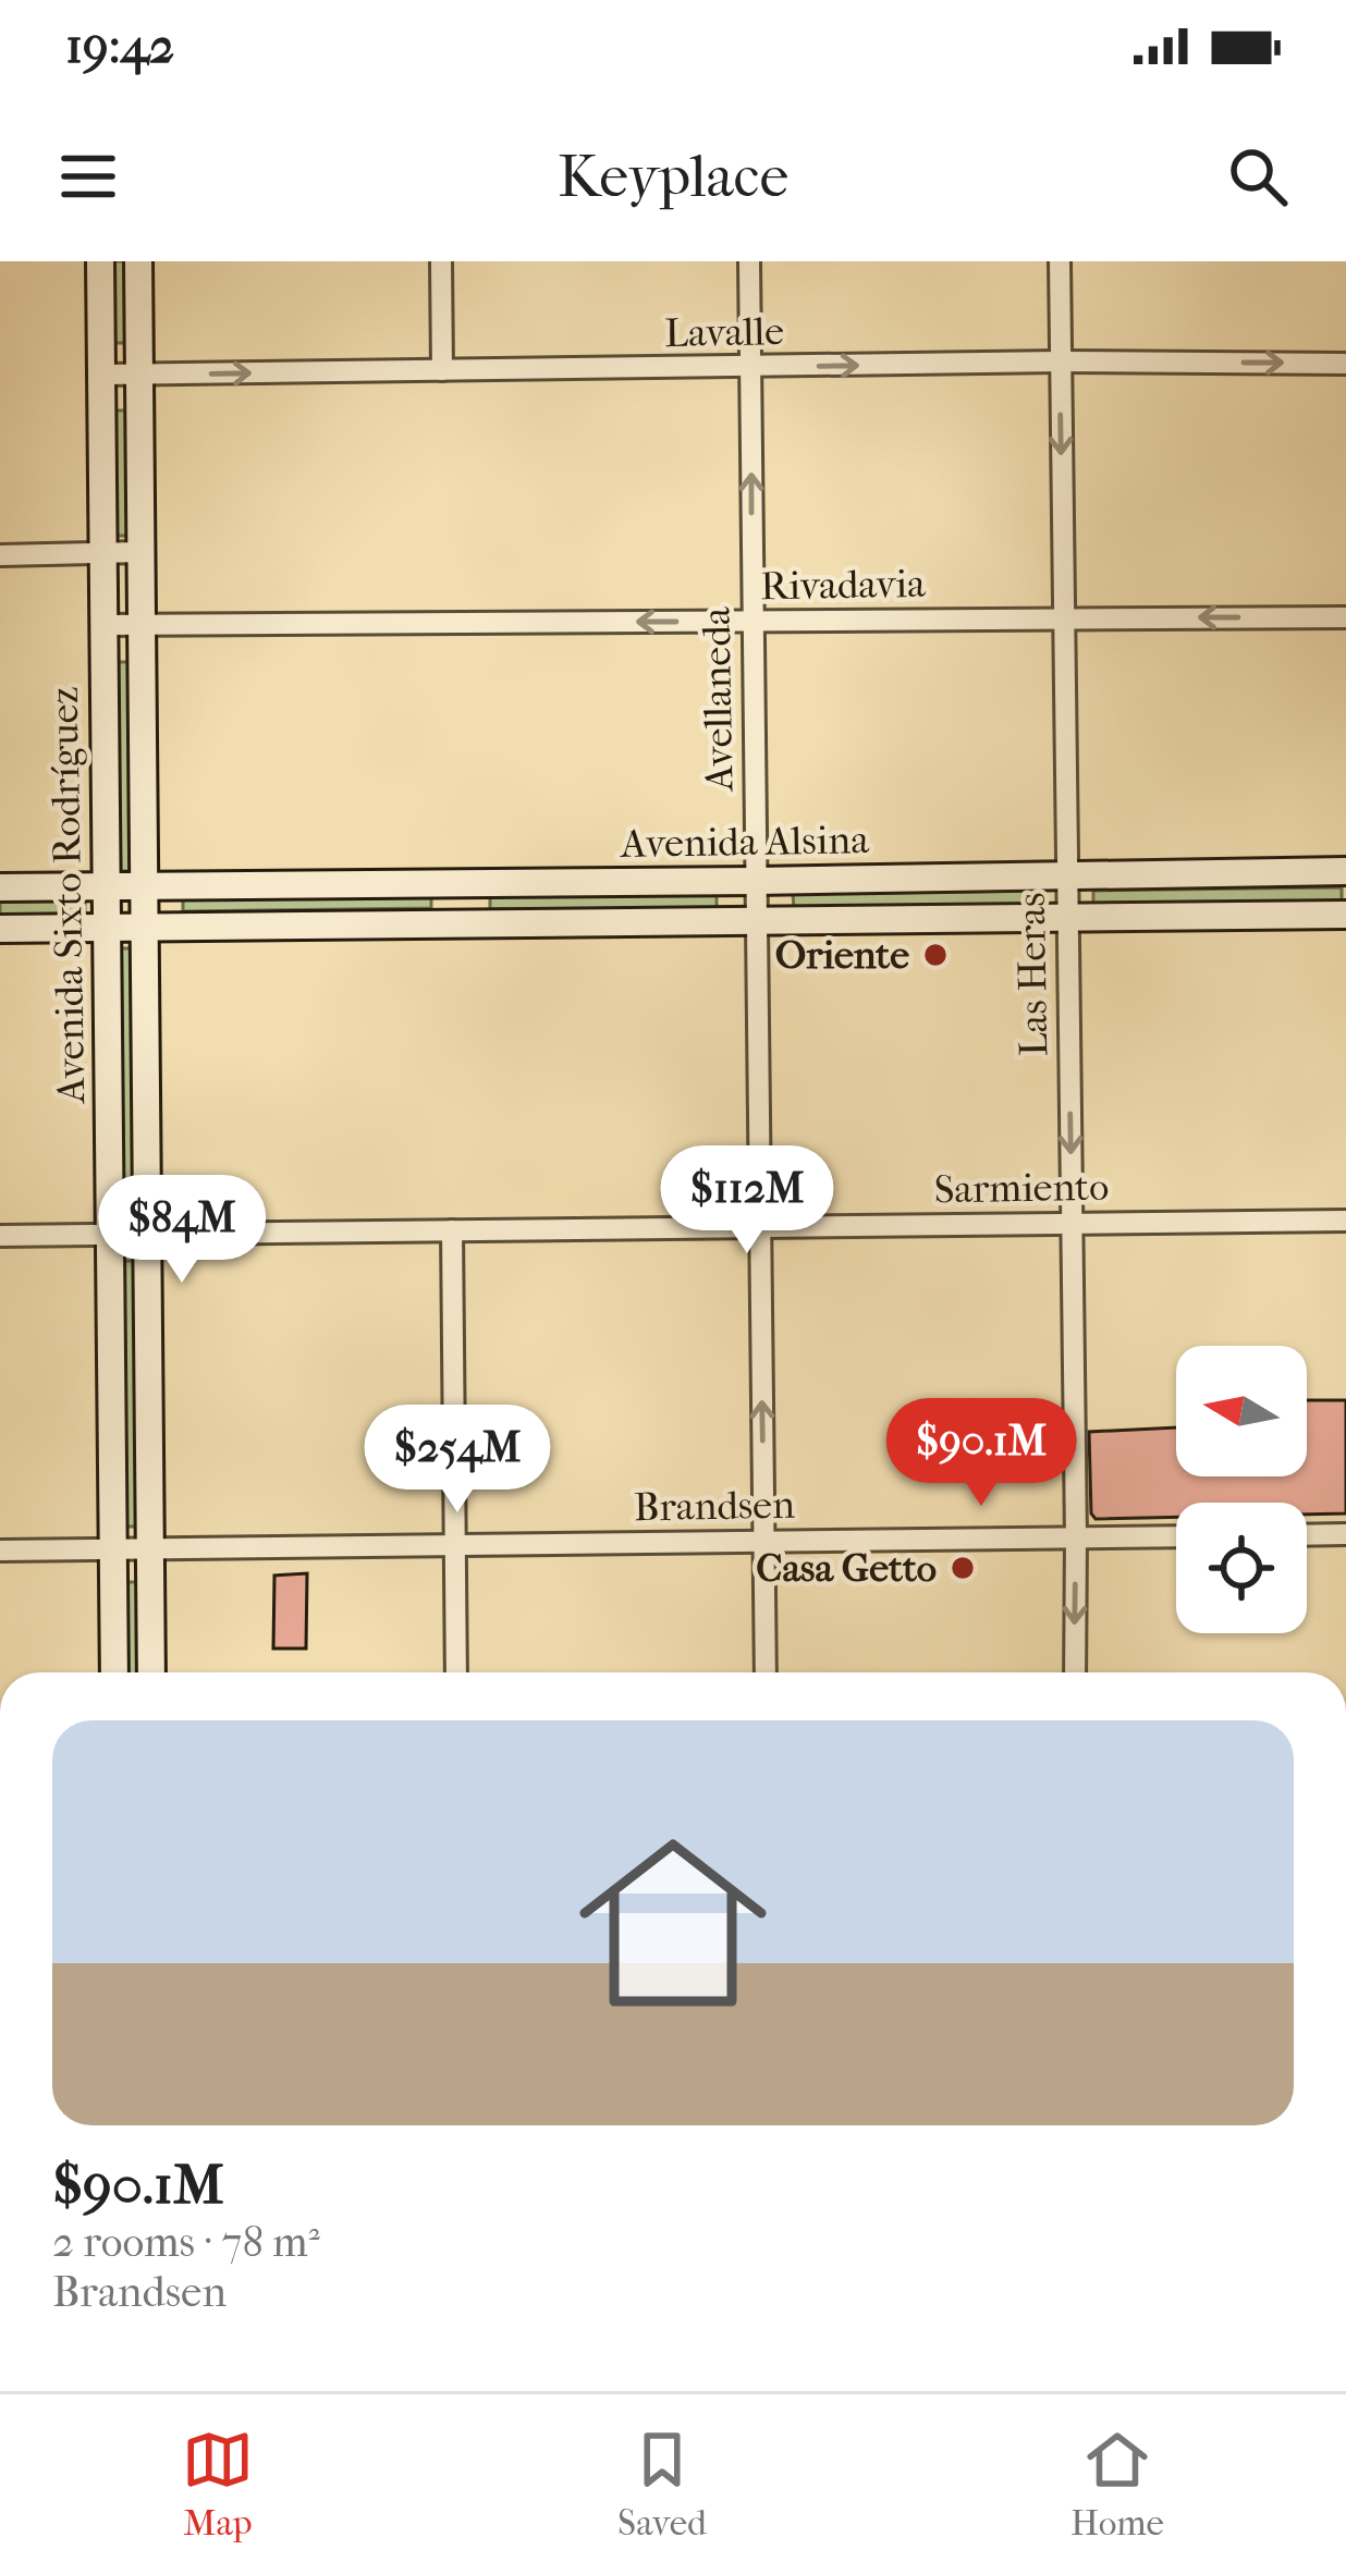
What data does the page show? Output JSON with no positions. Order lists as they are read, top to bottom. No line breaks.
{"streets":{"main road":["Avenida Alsina","Avenida Sixto Rodríguez"],"street":["Lavalle","Rivadavia","Avellaneda","Las Heras","Sarmiento","Brandsen"]},"crossings":[["Lavalle","Avellaneda"],["Lavalle","Avenida Sixto Rodríguez"],["Lavalle","Las Heras"],["Rivadavia","Avellaneda"],["Rivadavia","Avenida Sixto Rodríguez"],["Rivadavia","Las Heras"],["Avellaneda","Avenida Alsina"],["Avellaneda","Sarmiento"],["Avellaneda","Brandsen"],["Avenida Alsina","Avenida Sixto Rodríguez"],["Avenida Alsina","Las Heras"],["Avenida Sixto Rodríguez","Sarmiento"],["Avenida Sixto Rodríguez","Brandsen"],["Las Heras","Sarmiento"],["Las Heras","Brandsen"]],"one_way":["Lavalle","Rivadavia","Avellaneda","Las Heras"],"places":["Oriente","Casa Getto"],"north":"left","page":{"status":"19:42","header":"Keyplace","price":["$112M","$84M","$90.1M","$254M"],"list":[{"name":"$90.1M","note":"2 rooms · 78 m² · Brandsen"}],"tabs":["Map","Saved","Home"]}}
